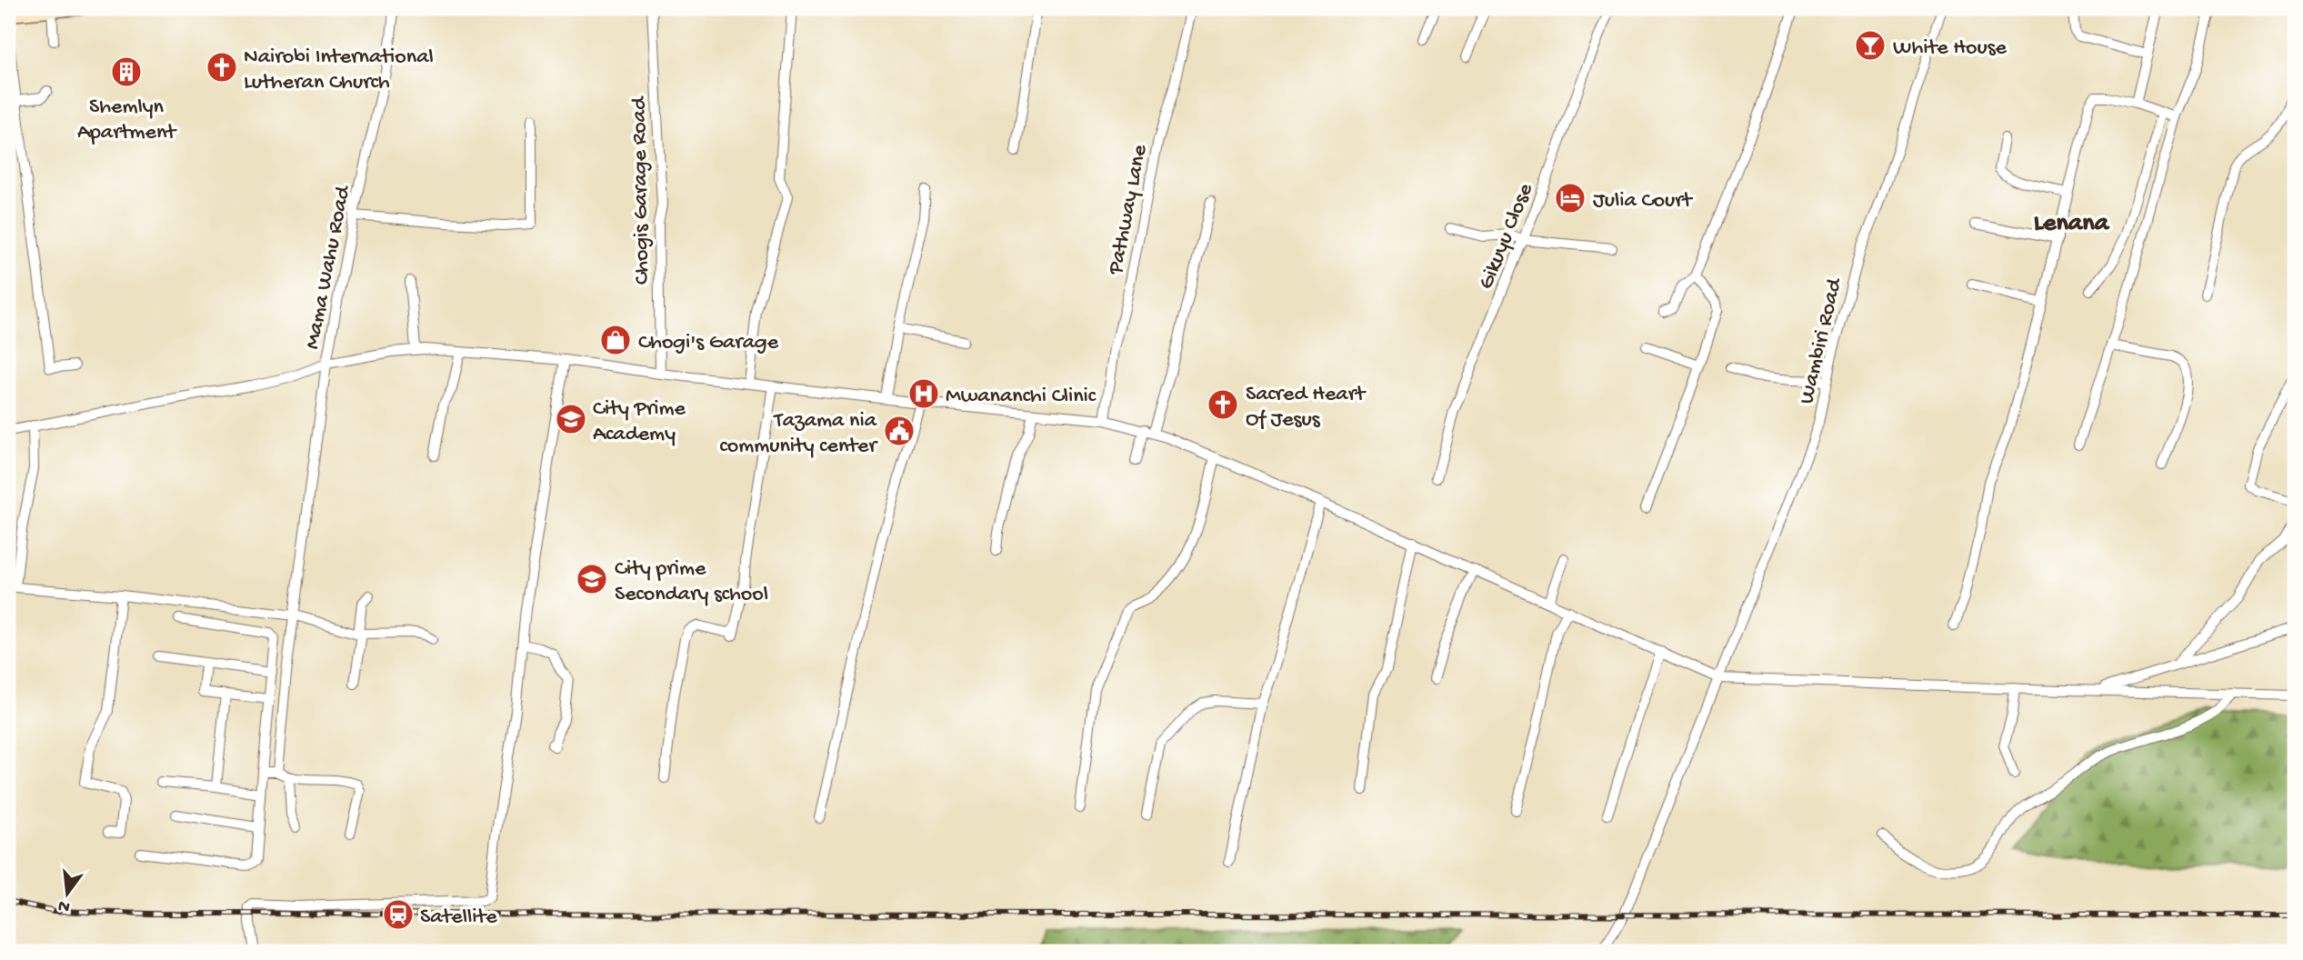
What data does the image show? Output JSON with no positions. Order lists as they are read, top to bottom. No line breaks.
{"streets":{"street":["Chogis Garage Road","Pathway Lane","Gikuyu Close","Mama Wahu Road","Wambiri Road"]},"districts":["Lenana"],"places":{"bar":["White House"],"church":["Nairobi International Lutheran Church","Sacred Heart Of Jesus"],"building":["Shemlyn Apartment"],"hotel":["Julia Court"],"shop":["Chogi's Garage"],"hospital":["Mwananchi Clinic"],"school or university":["City Prime Academy","City prime Secondary school"],"public building":["Tazama nia community center"],"station":["Satellite"]},"north":"bottom"}
